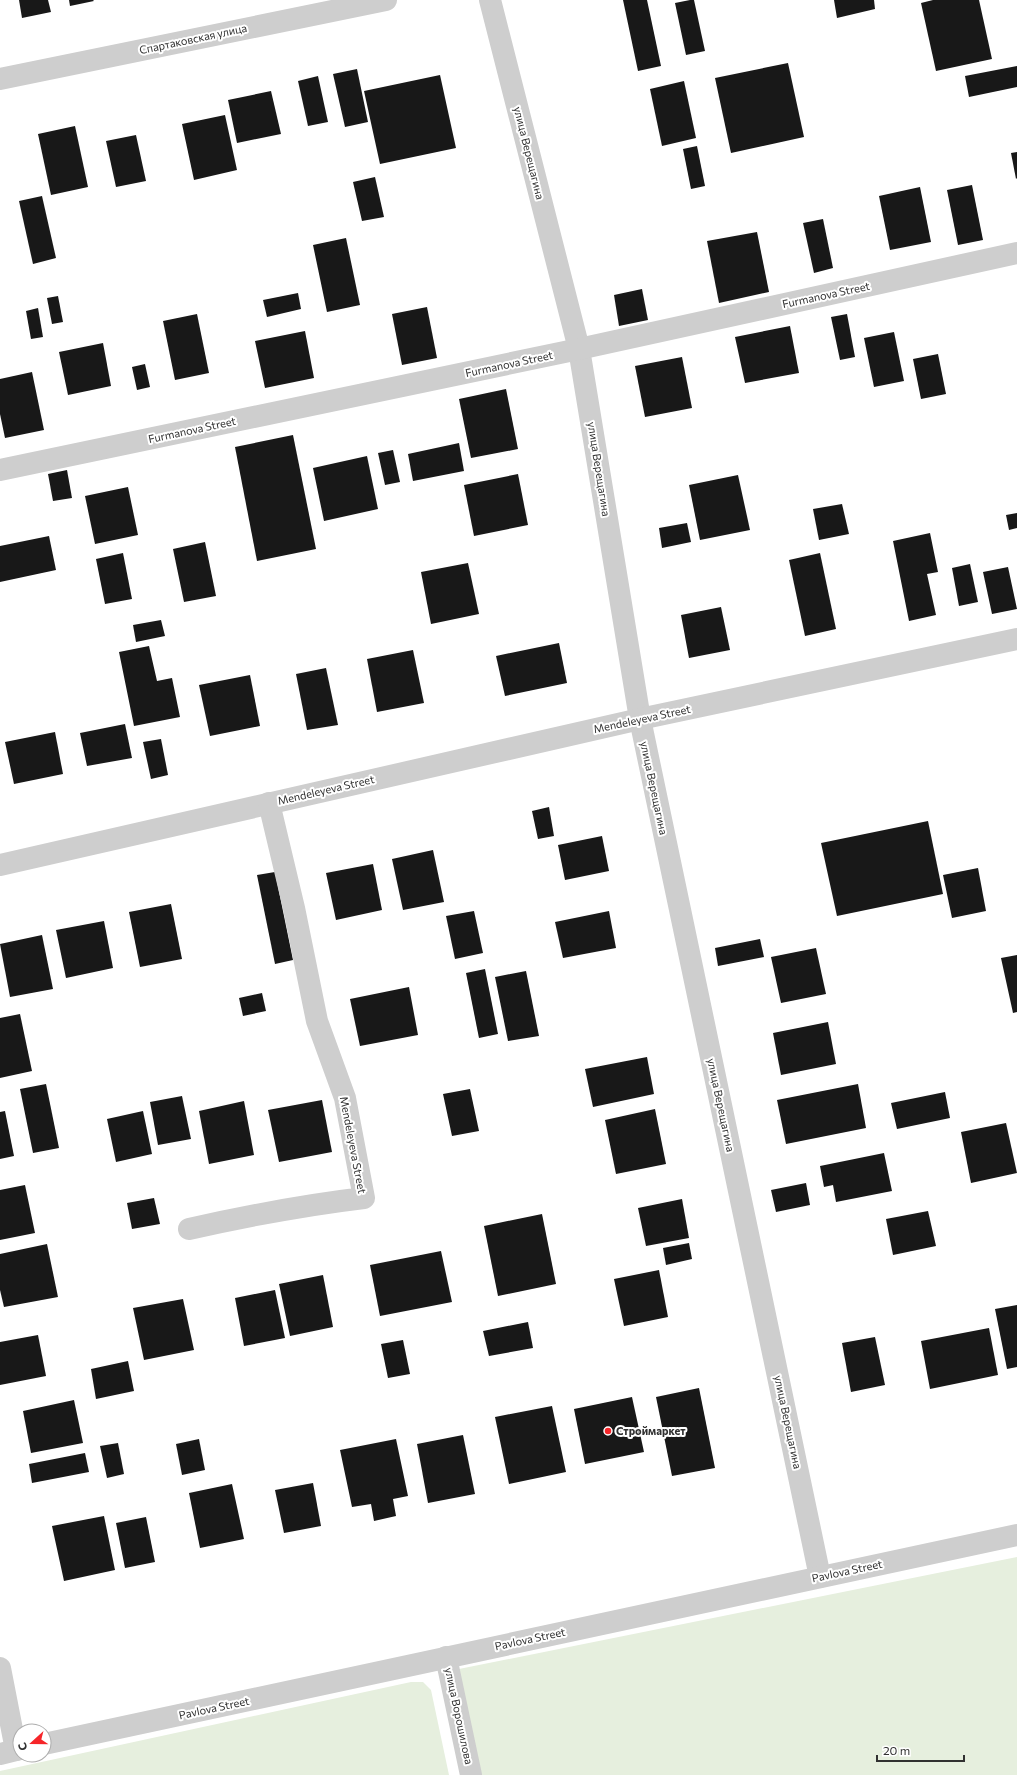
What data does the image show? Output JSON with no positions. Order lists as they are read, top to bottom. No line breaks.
{"streets":{"street":["Спартаковская улица","улица Верещагина","Furmanova Street","Mendeleyeva Street","Pavlova Street","улица Ворошилова"]},"crossings":[["улица Верещагина","Furmanova Street"],["улица Верещагина","Mendeleyeva Street"],["улица Верещагина","Pavlova Street"],["Pavlova Street","улица Ворошилова"]],"places":["Строймаркет"],"scale_bar":"20 m","north":"left"}
